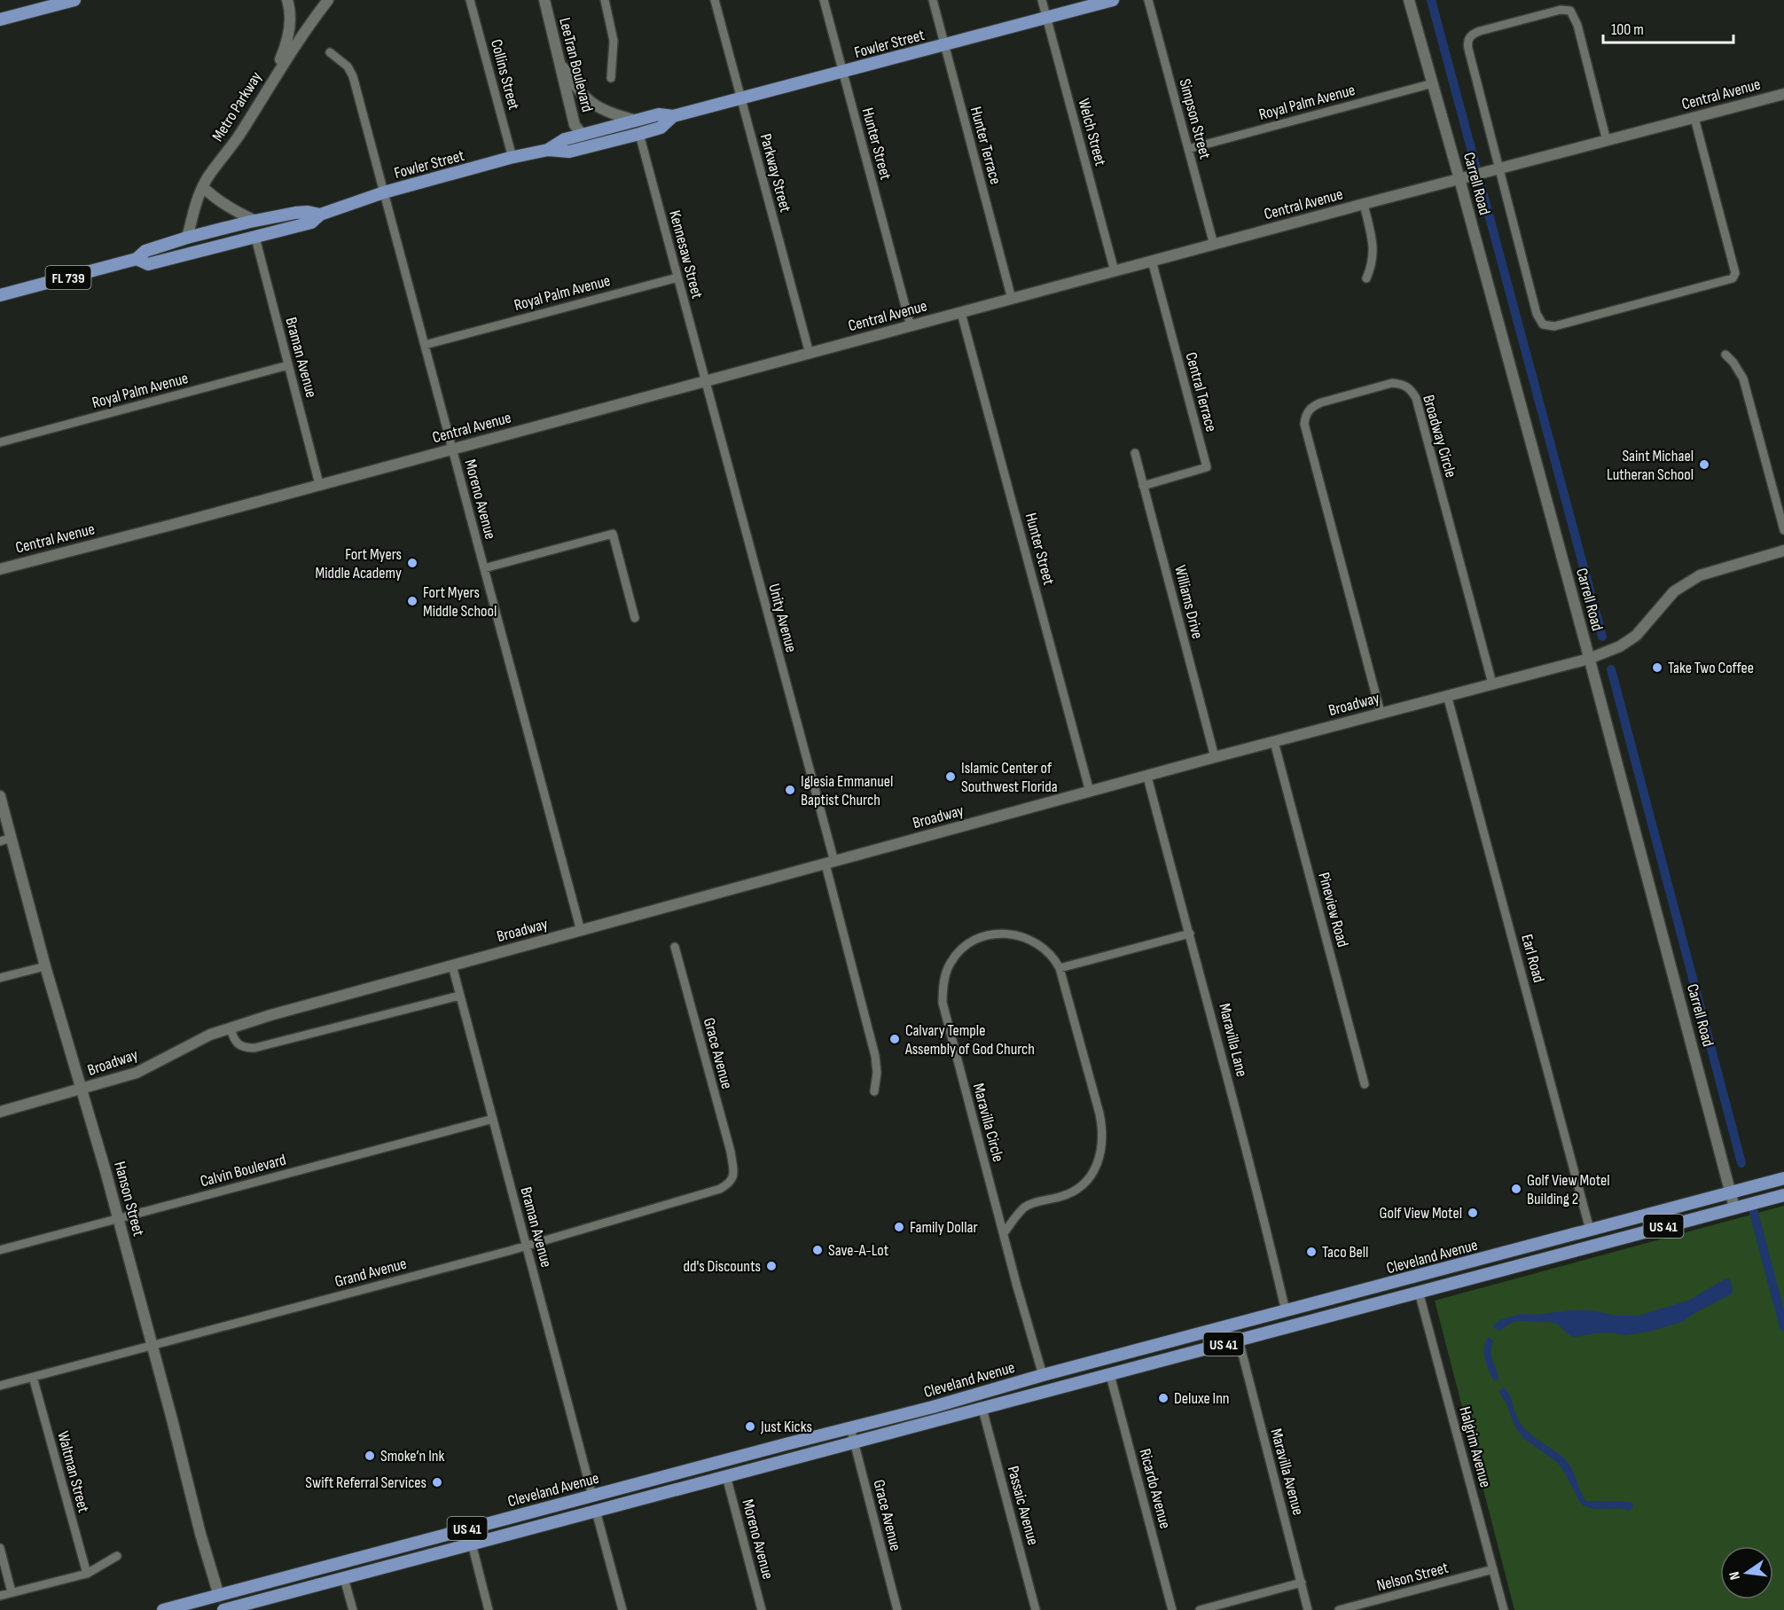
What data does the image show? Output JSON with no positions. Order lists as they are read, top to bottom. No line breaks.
{"streets":{"main road":["Fowler Street","FL 739","US 41","Cleveland Avenue"],"street":["LeeTran Boulevard","Collins Street","Central Avenue","Royal Palm Avenue","Metro Parkway","Simpson Street","Welch Street","Hunter Street","Hunter Terrace","Parkway Street","Carrell Road","Kennesaw Street","Braman Avenue","Central Terrace","Broadway Circle","Moreno Avenue","Williams Drive","Unity Avenue","Broadway","Pineview Road","Earl Road","Maravilla Lane","Grace Avenue","Maravilla Circle","Calvin Boulevard","Hanson Street","Grand Avenue","Halgrim Avenue","Waltman Street","Maravilla Avenue","Ricardo Avenue","Passaic Avenue","Nelson Street"]},"crossings":[["Fowler Street","LeeTran Boulevard"],["Fowler Street","Collins Street"],["Fowler Street","Metro Parkway"],["Fowler Street","Welch Street"],["Fowler Street","Hunter Street"],["Fowler Street","Hunter Terrace"],["Fowler Street","Parkway Street"],["Fowler Street","Kennesaw Street"],["Fowler Street","Braman Avenue"],["Fowler Street","Moreno Avenue"],["Central Avenue","Simpson Street"],["Central Avenue","Welch Street"],["Central Avenue","Hunter Street"],["Central Avenue","Hunter Terrace"],["Central Avenue","Parkway Street"],["Central Avenue","Carrell Road"],["Central Avenue","Kennesaw Street"],["Central Avenue","Braman Avenue"],["Central Avenue","Central Terrace"],["Central Avenue","Moreno Avenue"],["Central Avenue","Unity Avenue"],["Royal Palm Avenue","Simpson Street"],["Royal Palm Avenue","Carrell Road"],["Royal Palm Avenue","Kennesaw Street"],["Royal Palm Avenue","Braman Avenue"],["Royal Palm Avenue","Moreno Avenue"],["Hunter Street","Broadway"],["Carrell Road","Broadway"],["Carrell Road","Cleveland Avenue"],["Kennesaw Street","Unity Avenue"],["Braman Avenue","Broadway"],["Braman Avenue","Calvin Boulevard"],["Braman Avenue","Cleveland Avenue"],["Braman Avenue","Grand Avenue"],["Central Terrace","Williams Drive"],["Broadway Circle","Broadway"],["Moreno Avenue","Broadway"],["Moreno Avenue","Cleveland Avenue"],["Williams Drive","Broadway"],["Unity Avenue","Broadway"],["Broadway","Pineview Road"],["Broadway","Earl Road"],["Broadway","Maravilla Lane"],["Broadway","Hanson Street"],["Earl Road","Cleveland Avenue"],["Maravilla Lane","Cleveland Avenue"],["Grace Avenue","Cleveland Avenue"],["Grace Avenue","Grand Avenue"],["Maravilla Circle","Cleveland Avenue"],["Calvin Boulevard","Hanson Street"],["Hanson Street","Cleveland Avenue"],["Hanson Street","Grand Avenue"],["Cleveland Avenue","Halgrim Avenue"],["Cleveland Avenue","Maravilla Avenue"],["Cleveland Avenue","Ricardo Avenue"],["Cleveland Avenue","Passaic Avenue"],["Grand Avenue","Waltman Street"],["Halgrim Avenue","Nelson Street"]],"places":["Saint Michael Lutheran School","Fort Myers Middle Academy","Fort Myers Middle School","Take Two Coffee","Islamic Center of Southwest Florida","Iglesia Emmanuel Baptist Church","Calvary Temple Assembly of God Church","Golf View Motel Building 2","Golf View Motel","Family Dollar","Save-A-Lot","Taco Bell","dd's Discounts","Deluxe Inn","Just Kicks","Smoke’n Ink","Swift Referral Services"],"scale_bar":"100 m","north":"left"}
